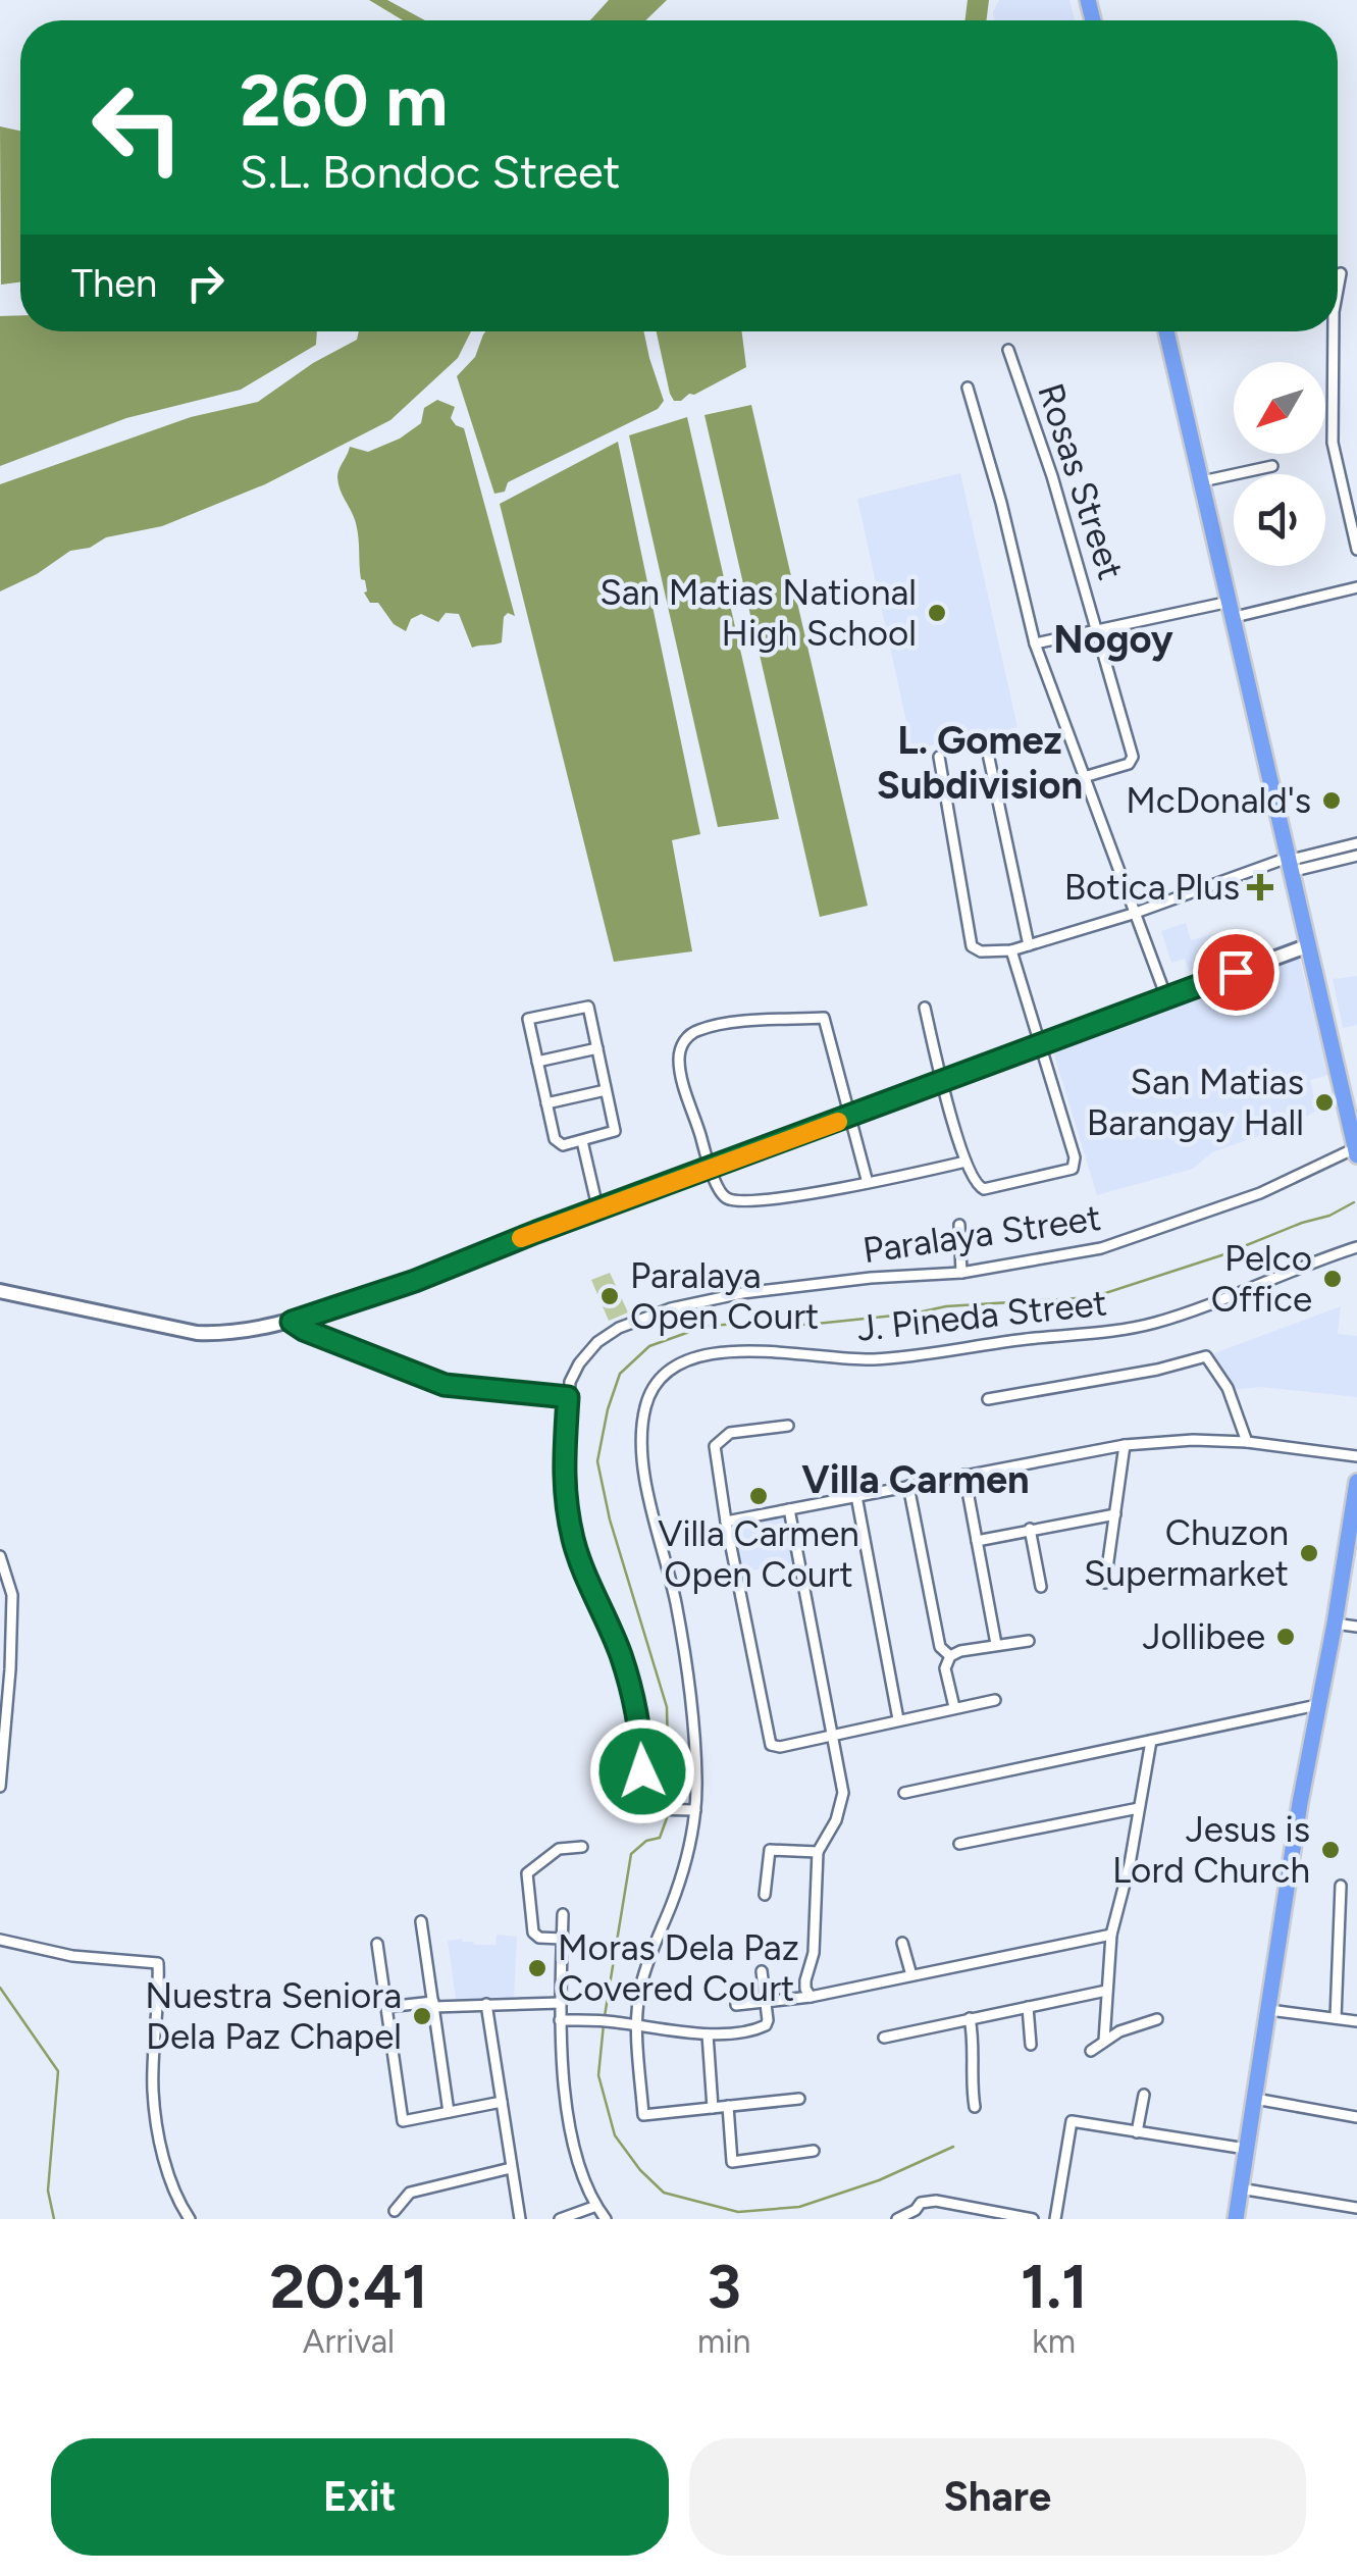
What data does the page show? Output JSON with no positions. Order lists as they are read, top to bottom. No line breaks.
{"streets":{"street":["Rosas Street","Paralaya Street","J. Pineda Street"]},"crossings":[["Paralaya Street","J. Pineda Street"]],"districts":["Nogoy","L. Gomez Subdivision","Villa Carmen"],"places":{"other":["San Matias National High School","McDonald's","San Matias Barangay Hall","Pelco Office","Paralaya Open Court","Villa Carmen Open Court","Chuzon Supermarket","Jollibee","Jesus is Lord Church","Moras Dela Paz Covered Court","Nuestra Seniora Dela Paz Chapel"],"health":["Botica Plus"]},"north":"bottom left","page":{"turn":["260 m","S.L. Bondoc Street"],"then":"Then","eta":["20:41","Arrival","3","min","1.1","km"],"buttons":["Exit","Share"]}}
